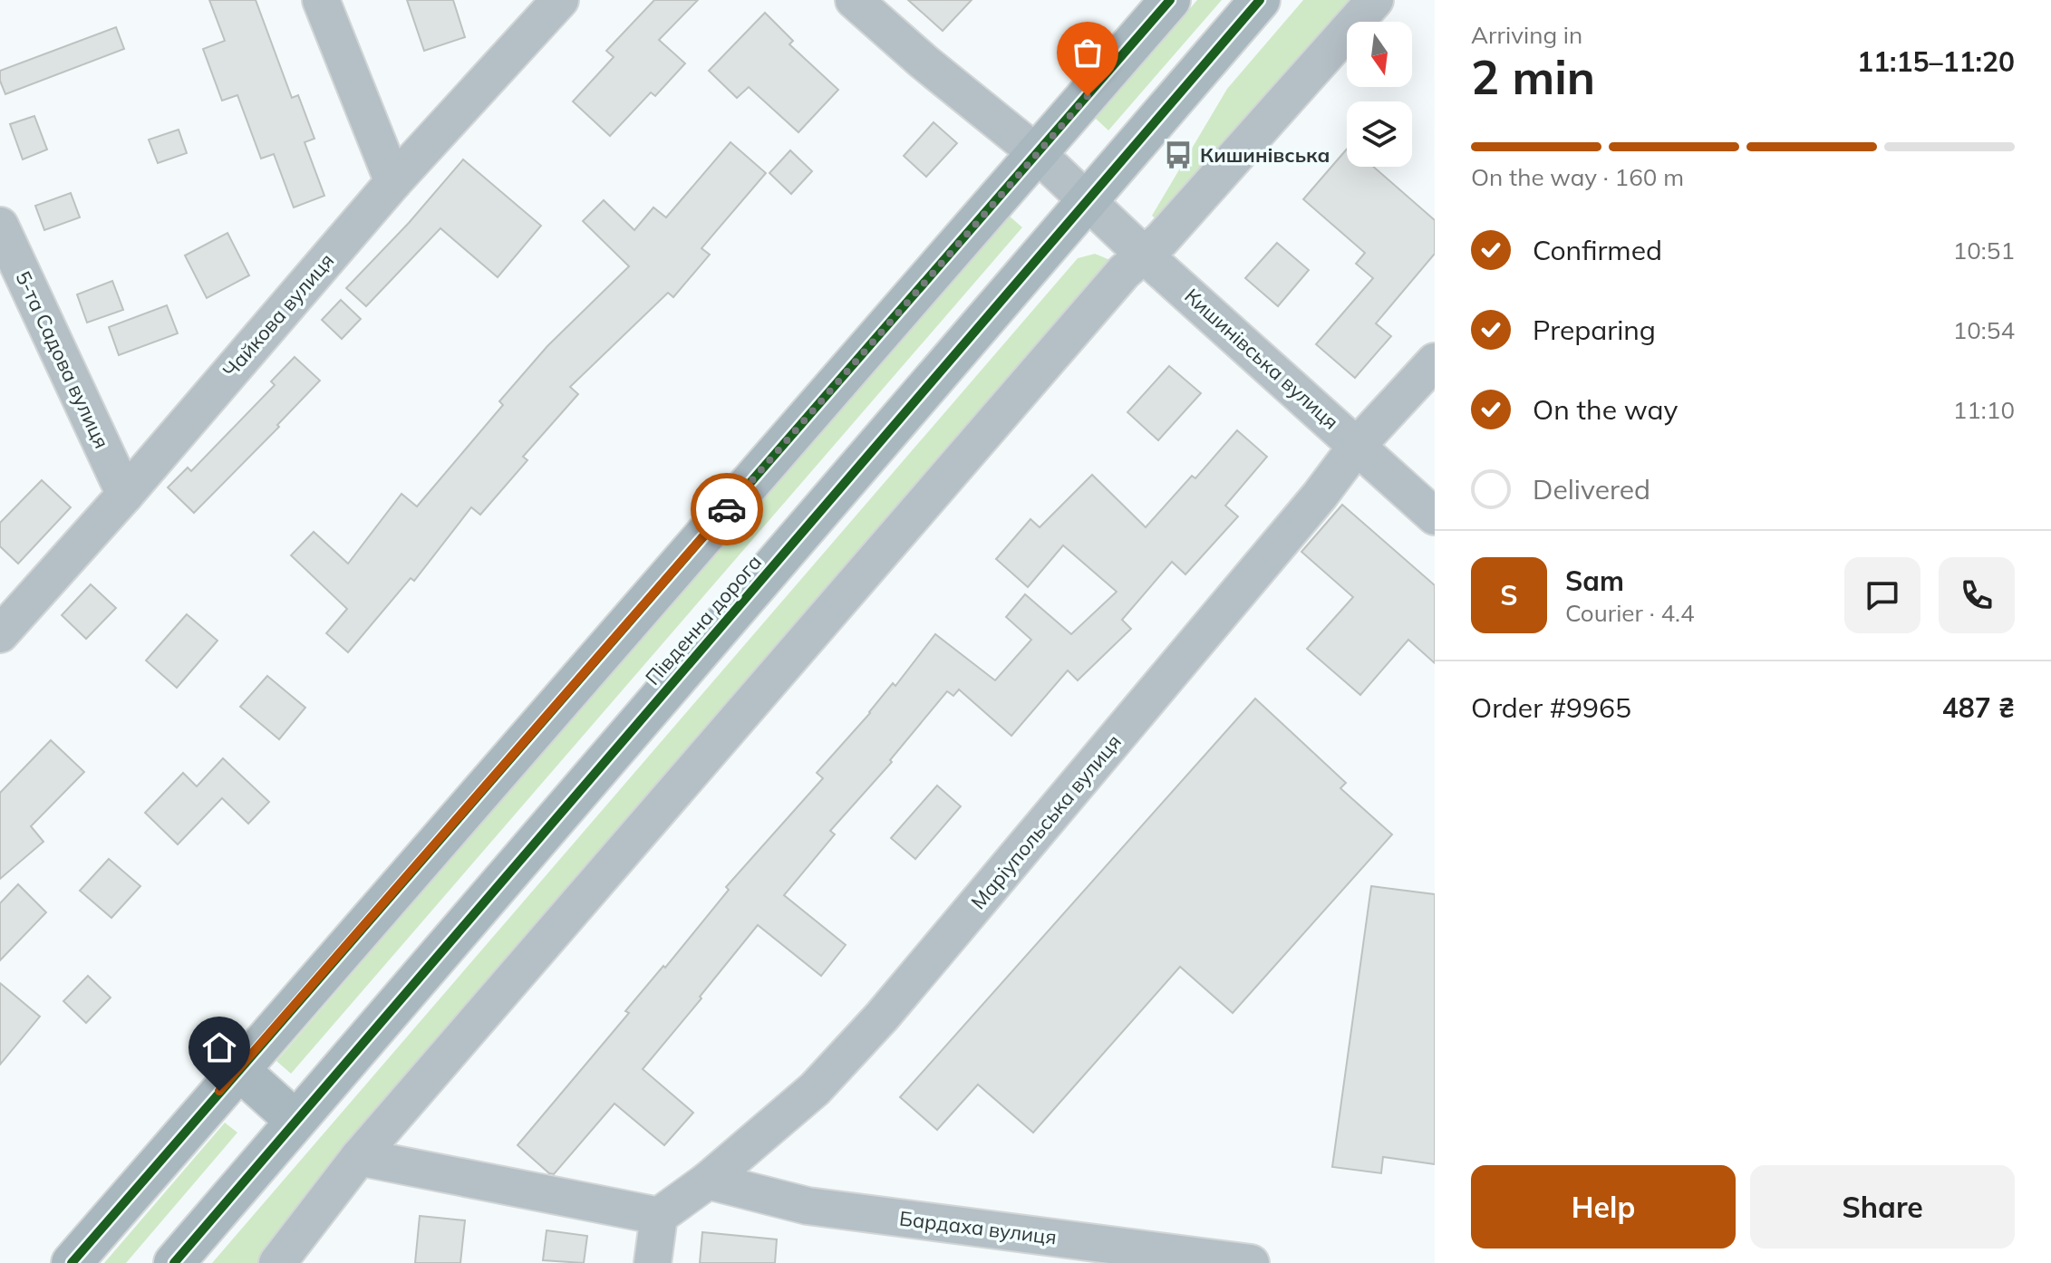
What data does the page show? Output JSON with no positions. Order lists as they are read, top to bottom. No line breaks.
{"streets":{"main road":["Південна дорога"],"street":["Чайкова вулиця","Кишинівська вулиця","5-та Садова вулиця","Маріупольська вулиця","Бардаха вулиця"]},"crossings":[["Чайкова вулиця","5-та Садова вулиця"],["Кишинівська вулиця","Південна дорога"],["Кишинівська вулиця","Маріупольська вулиця"],["Маріупольська вулиця","Бардаха вулиця"]],"places":{"bus stop":["Кишинівська"]},"north":"bottom","page":{"heading":["2 min","Arriving in","11:15–11:20"],"panel":["Sam","Courier · 4.4","Order #9965","487 ₴"],"bar":"On the way · 160 m","list":[["Confirmed","10:51"],["Preparing","10:54"],["On the way","11:10"],"Delivered"],"round":"S","buttons":["Help","Share"]}}
